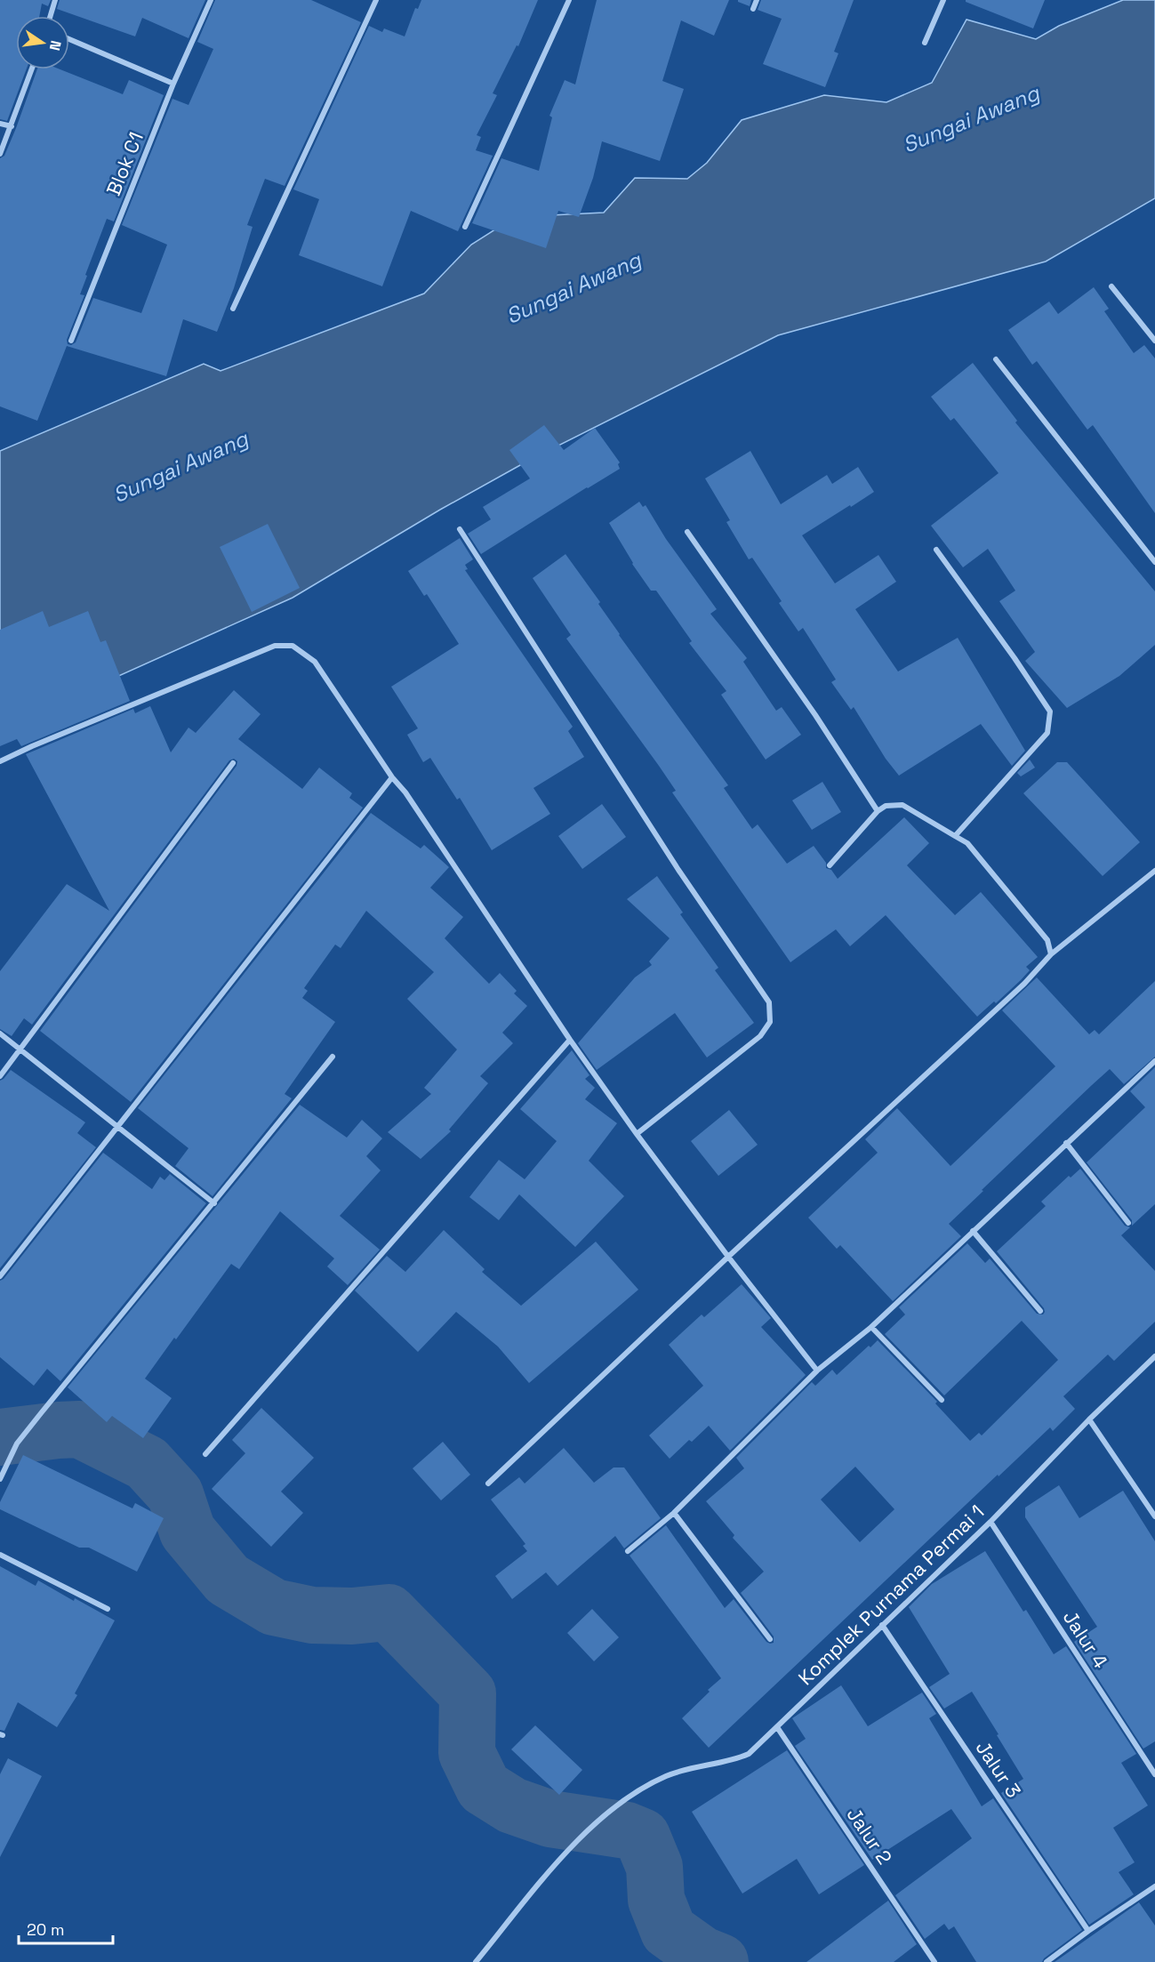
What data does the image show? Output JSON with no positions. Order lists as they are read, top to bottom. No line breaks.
{"streets":{"street":["Blok C1","Komplek Purnama Permai 1","Jalur 4","Jalur 3","Jalur 2"]},"crossings":[["Komplek Purnama Permai 1","Jalur 4"],["Komplek Purnama Permai 1","Jalur 3"],["Komplek Purnama Permai 1","Jalur 2"]],"water":["Sungai Awang"],"scale_bar":"20 m","north":"right"}
